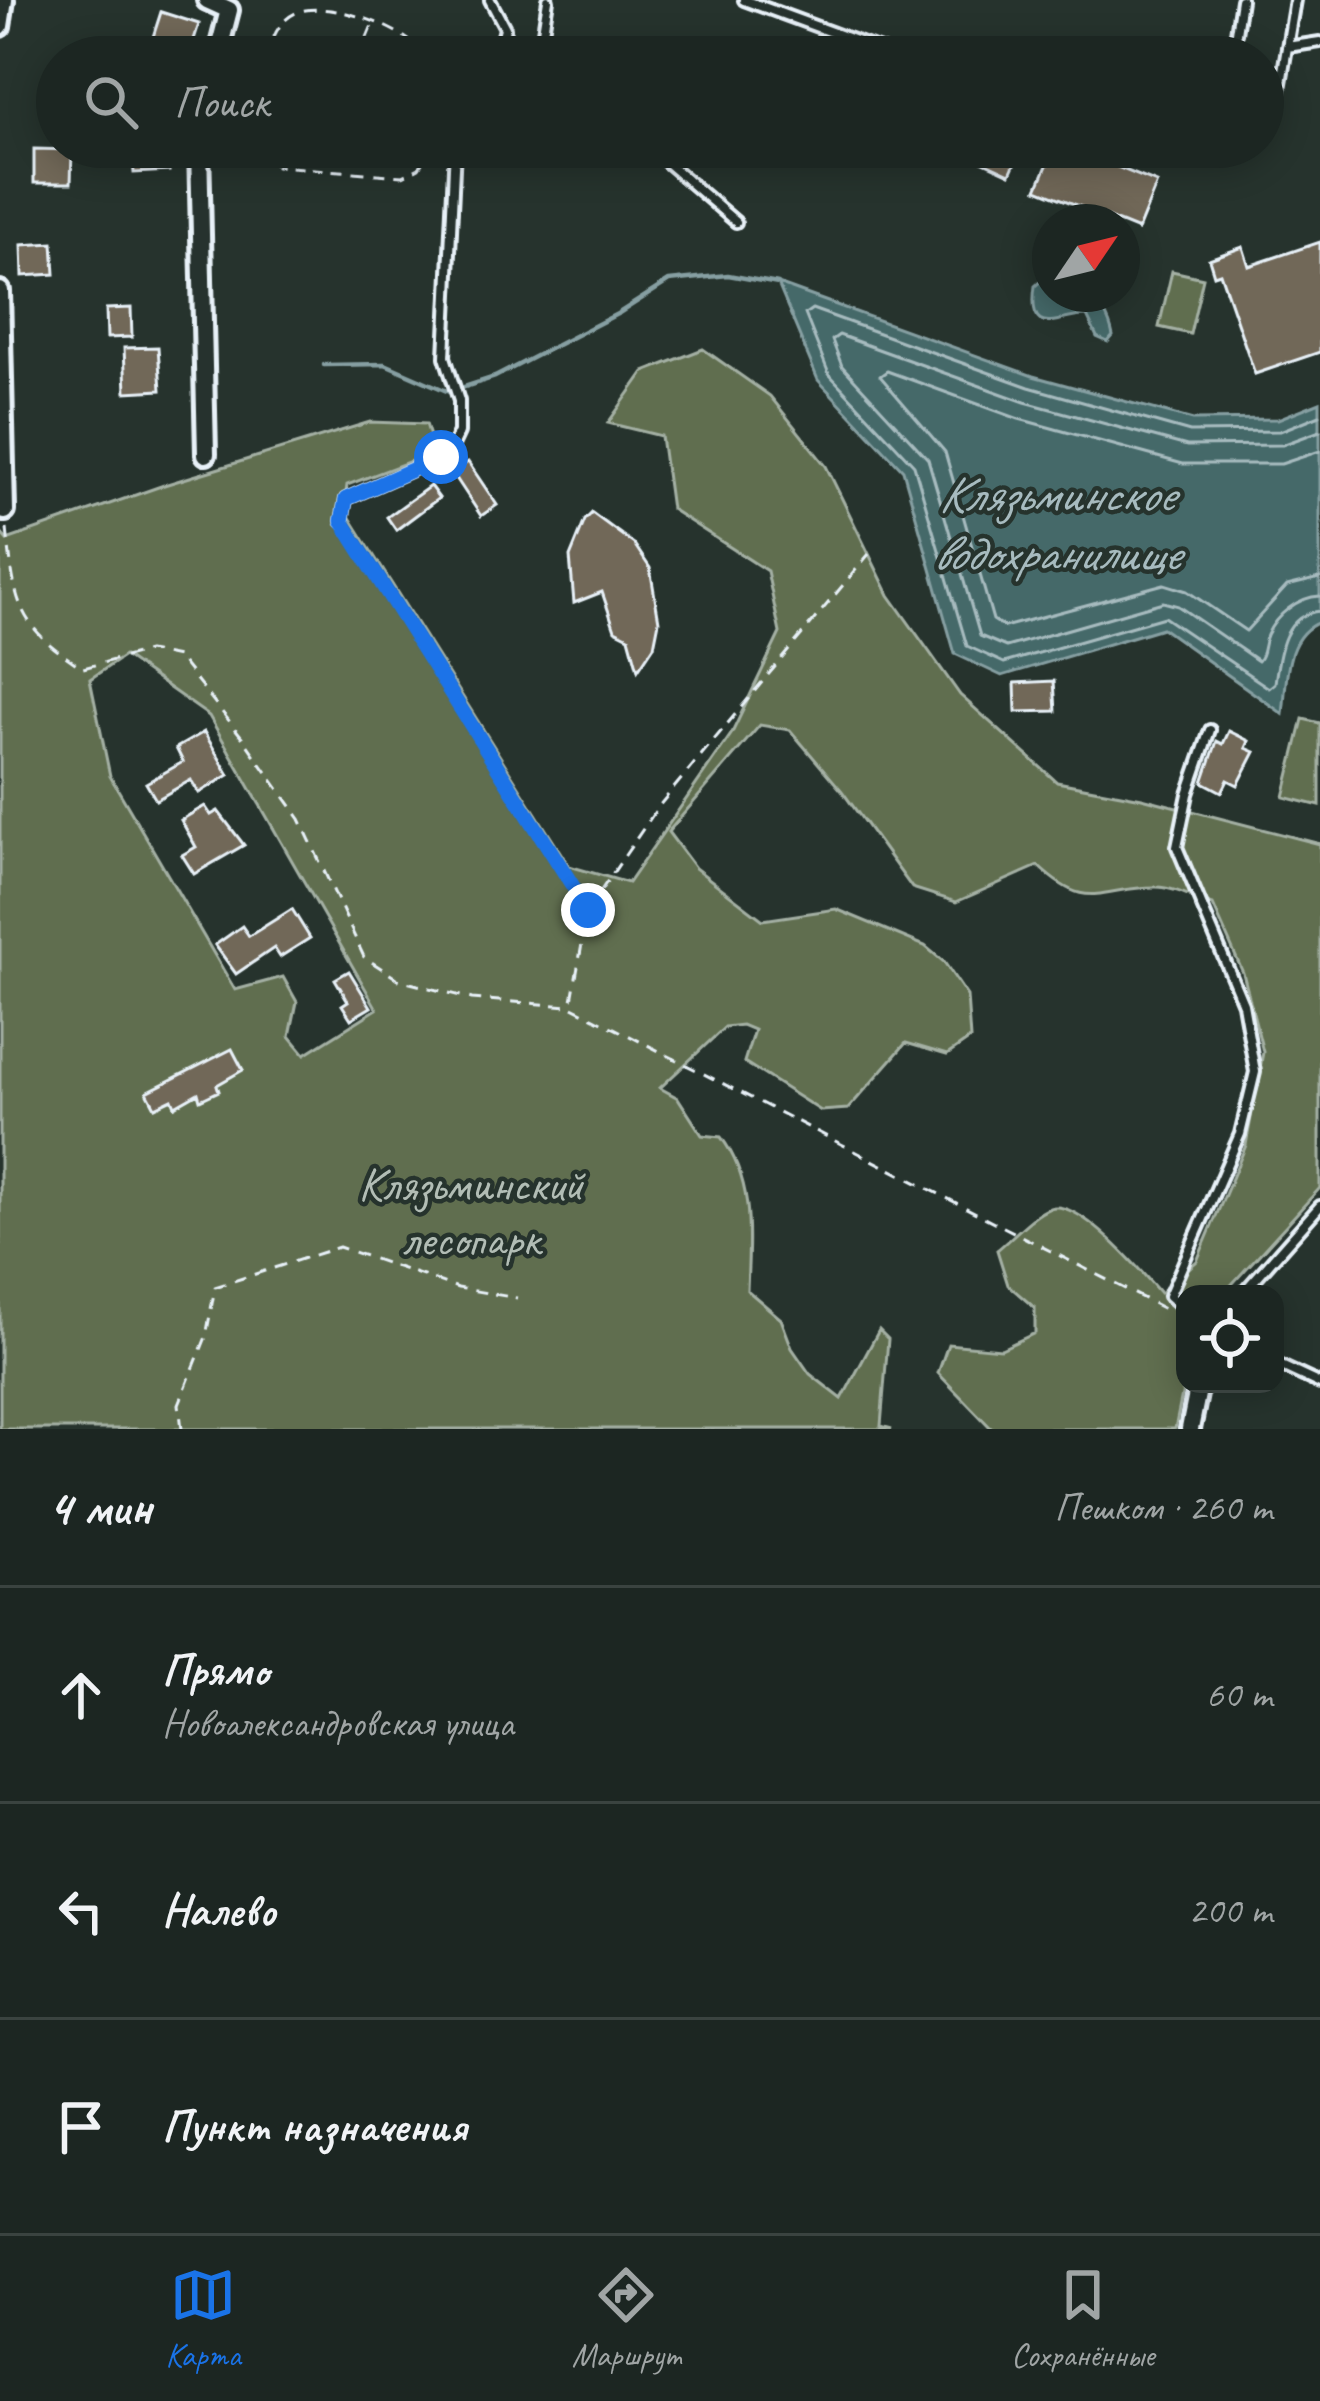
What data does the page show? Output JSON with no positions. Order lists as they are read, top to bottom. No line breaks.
{"water":["Клязьминское водохранилище"],"parks":["Клязьминский лесопарк"],"north":"top right","page":{"search":"Поиск","heading":["4 мин","Пешком · 260 m"],"list":[["Прямо","Новоалександровская улица","60 m"],["Налево","200 m"],"Пункт назначения"],"nav":["Карта","Маршрут","Сохранённые"]}}
